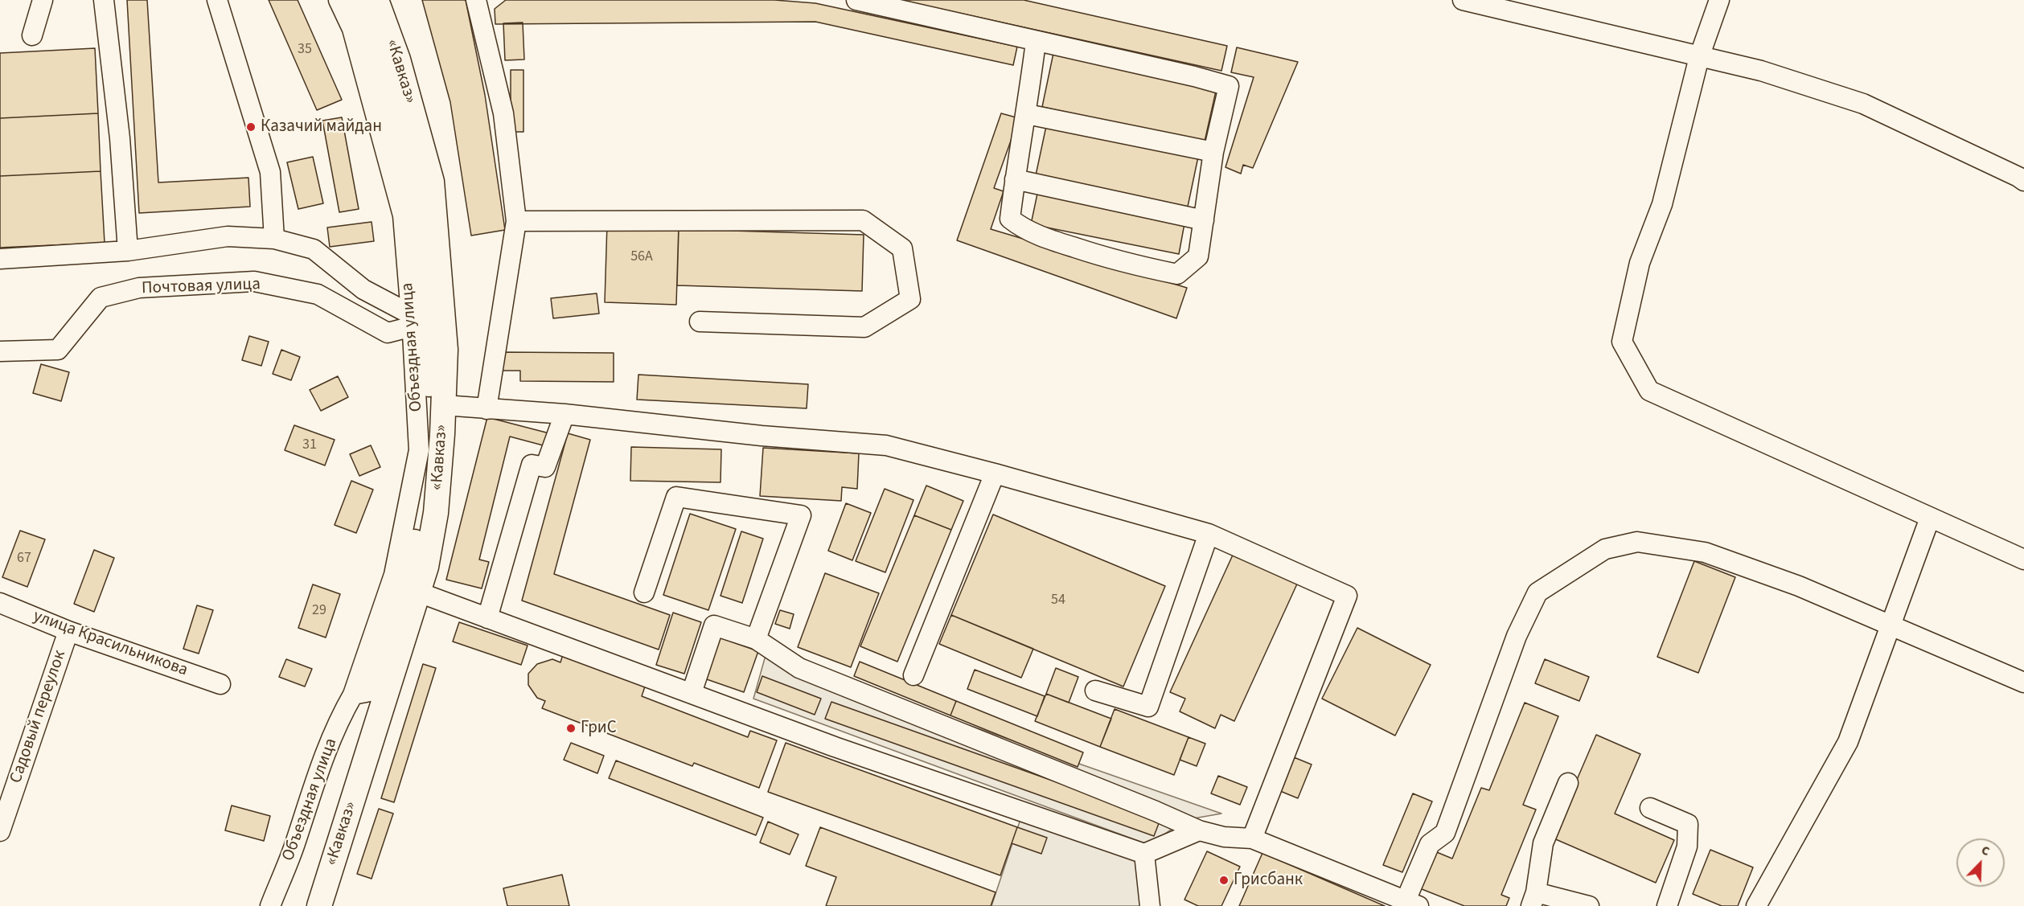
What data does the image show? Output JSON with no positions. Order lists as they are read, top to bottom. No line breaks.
{"streets":{"main road":["«Кавказ»"],"street":["Почтовая улица","Объездная улица","улица Красильникова","Садовый переулок"]},"crossings":[["«Кавказ»","Почтовая улица"],["«Кавказ»","Объездная улица"],["Почтовая улица","Объездная улица"],["улица Красильникова","Садовый переулок"]],"places":["Казачий майдан","ГриС","Грисбанк"],"house_numbers":["35","56А","31","67","54","29"],"north":"top right"}
